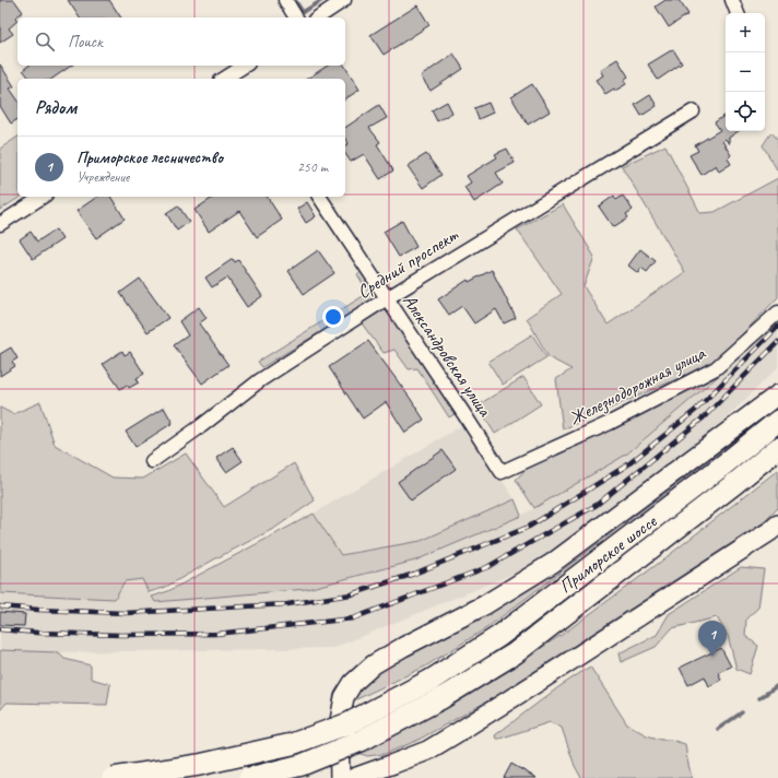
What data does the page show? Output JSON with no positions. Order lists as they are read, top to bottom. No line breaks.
{"streets":{"main road":["Приморское шоссе"],"street":["Средний проспект","Александровская улица","Железнодорожная улица"]},"crossings":[["Средний проспект","Александровская улица"],["Александровская улица","Железнодорожная улица"]],"page":{"map_buttons":["+","−"],"search":"Поиск","heading":"Рядом","list":[{"mark":"1","name":"Приморское лесничество","note":"Учреждение","value":"250 m"}],"pins":"1"}}
